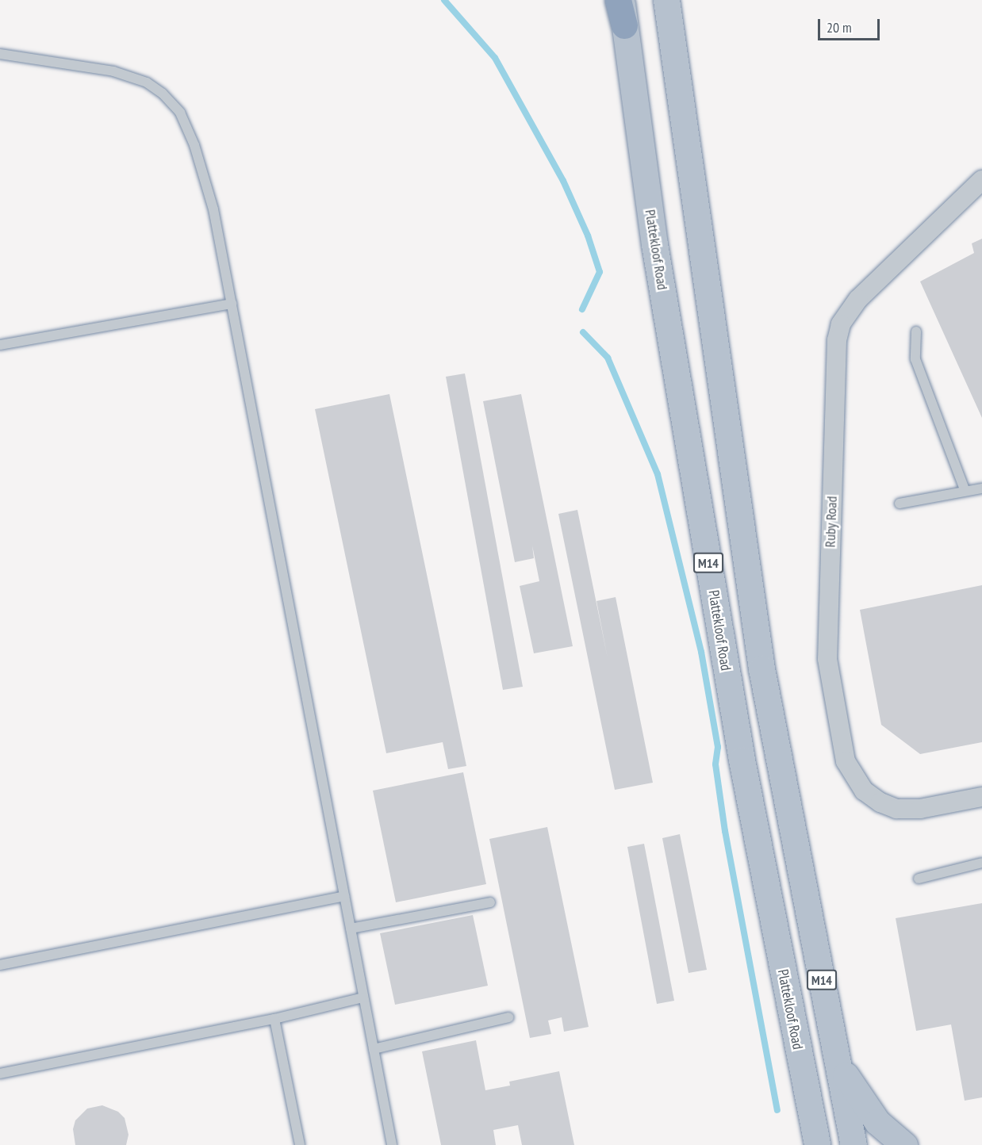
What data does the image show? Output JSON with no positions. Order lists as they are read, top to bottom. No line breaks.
{"streets":{"main road":["Plattekloof Road","M14"],"street":["Ruby Road"]},"scale_bar":"20 m"}
